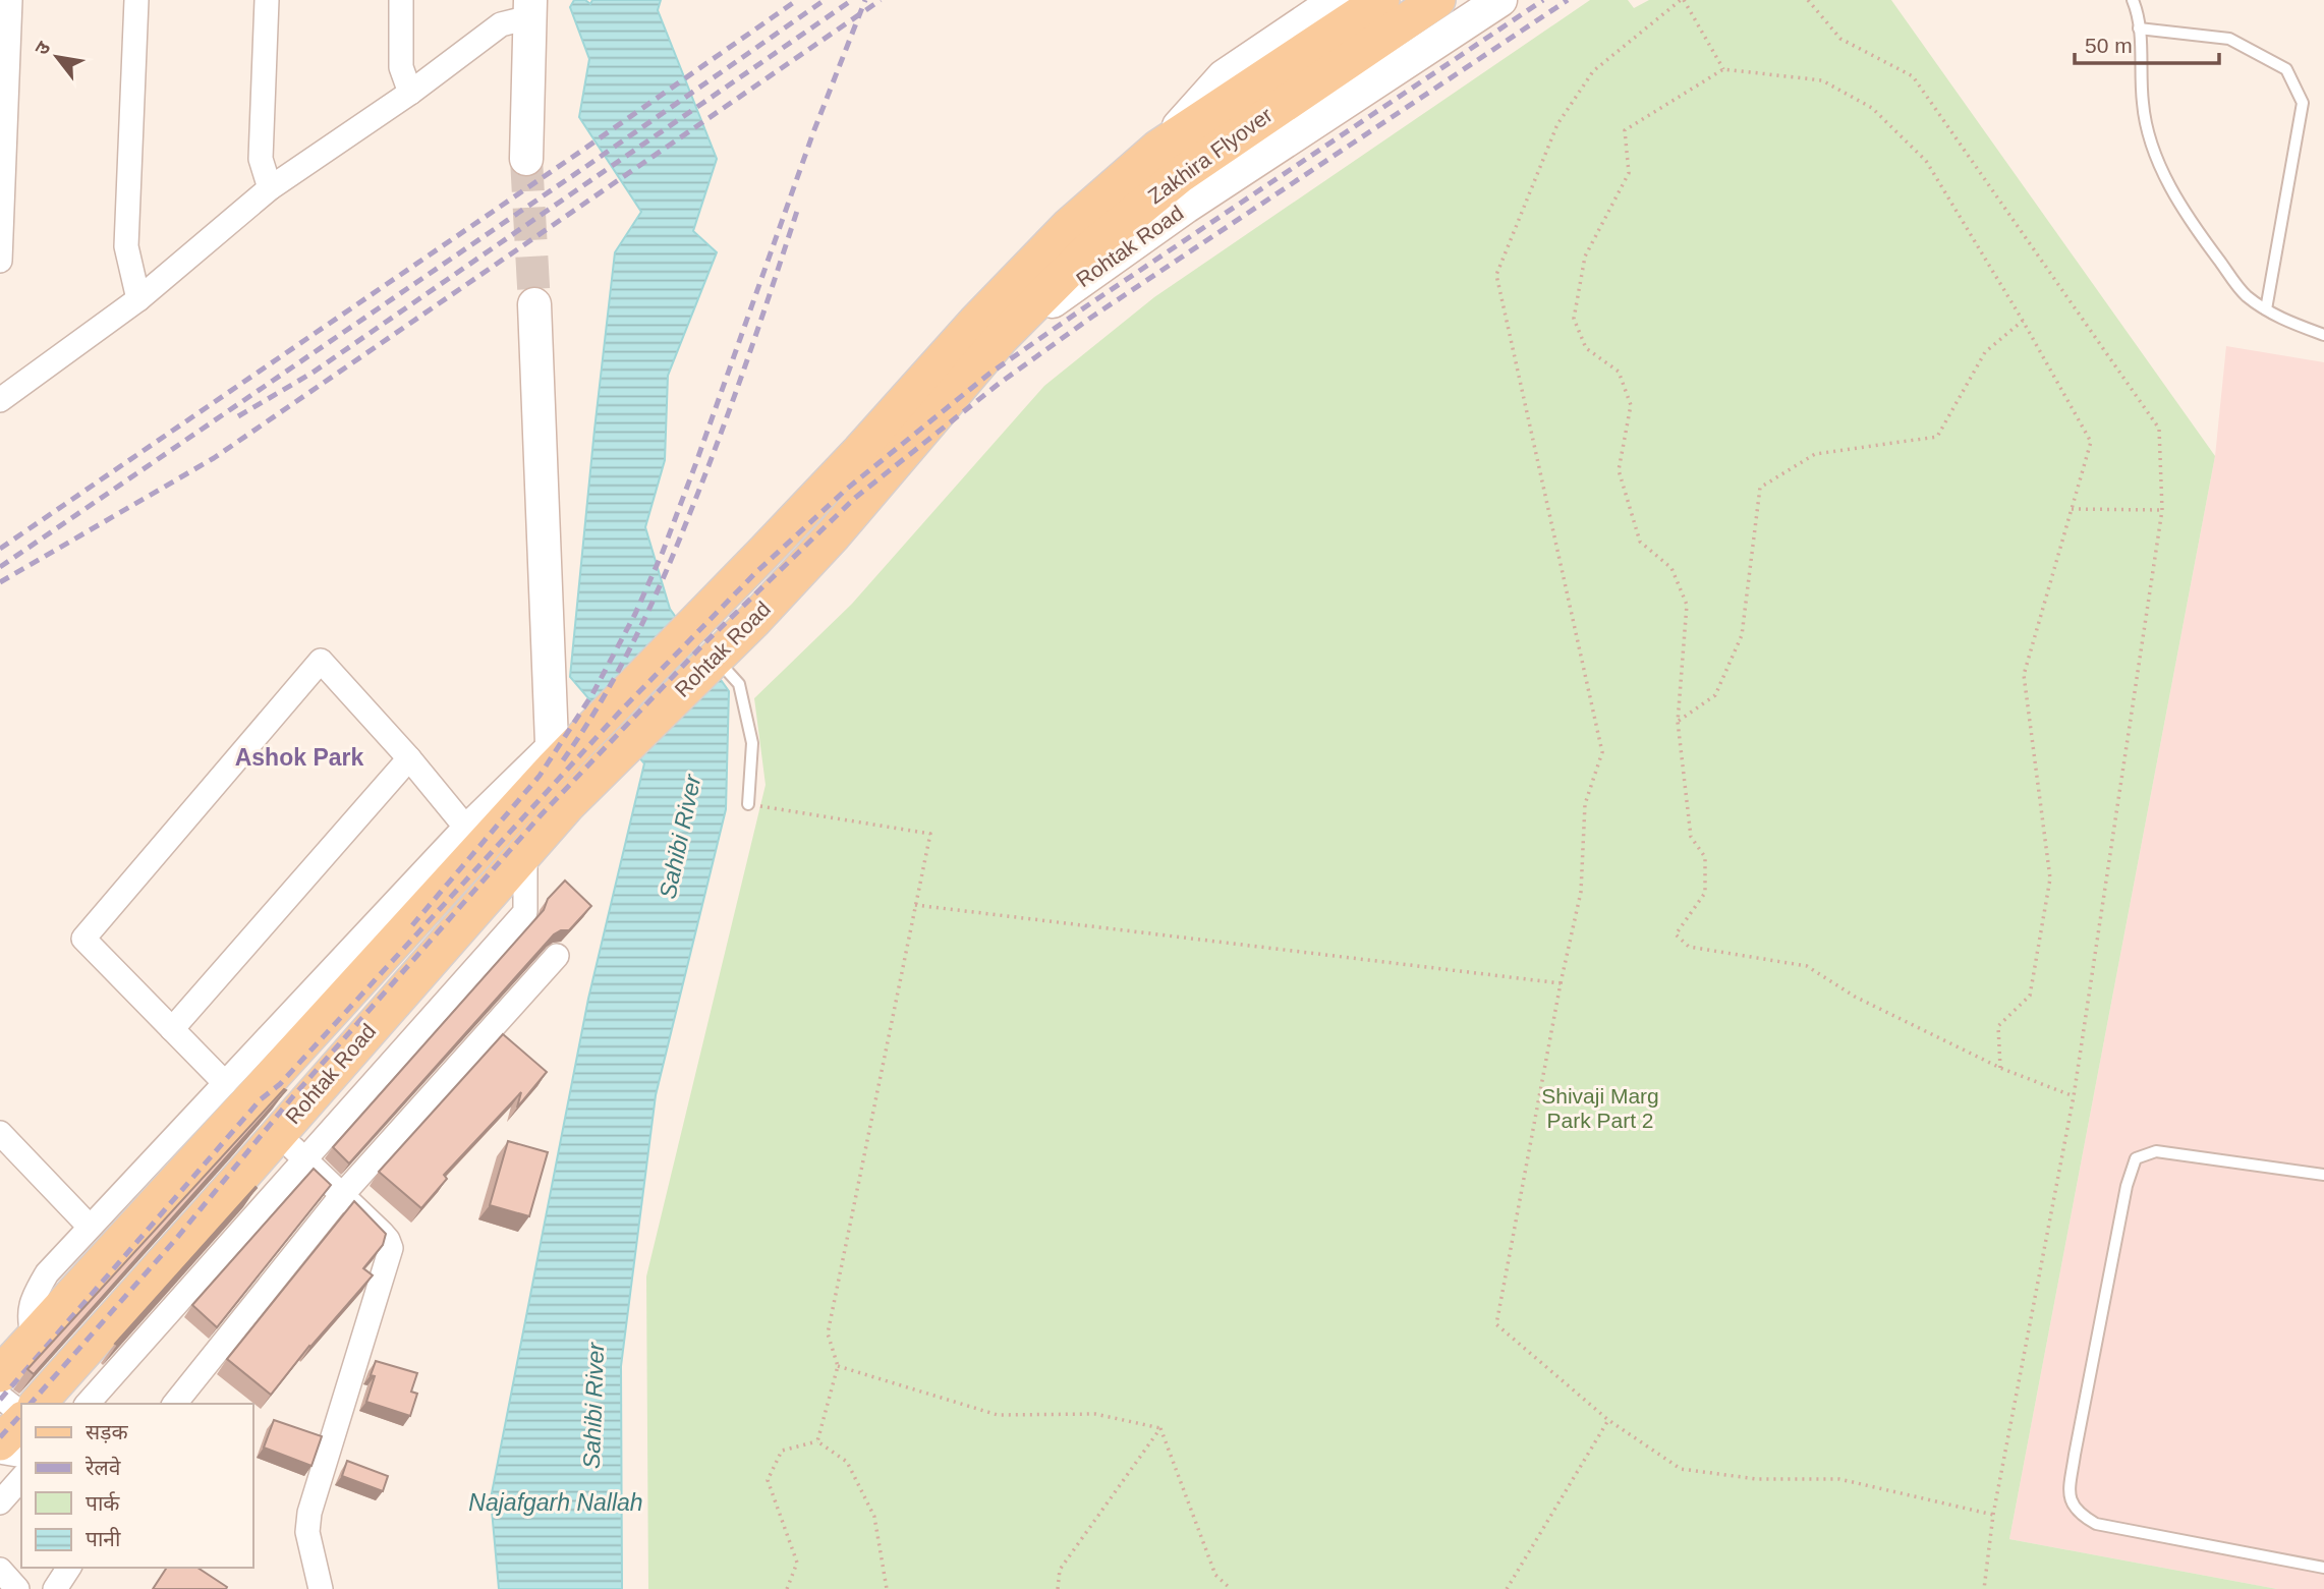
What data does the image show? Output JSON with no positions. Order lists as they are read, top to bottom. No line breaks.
{"streets":{"main road":["Zakhira Flyover","Rohtak Road"]},"crossings":[["Zakhira Flyover","Rohtak Road"]],"districts":["Ashok Park"],"water":["Sahibi River","Najafgarh Nallah"],"parks":["Shivaji Marg Park Part 2"],"legend":["सड़क","रेलवे","पार्क","पानी"],"scale_bar":"50 m","north":"top left"}
